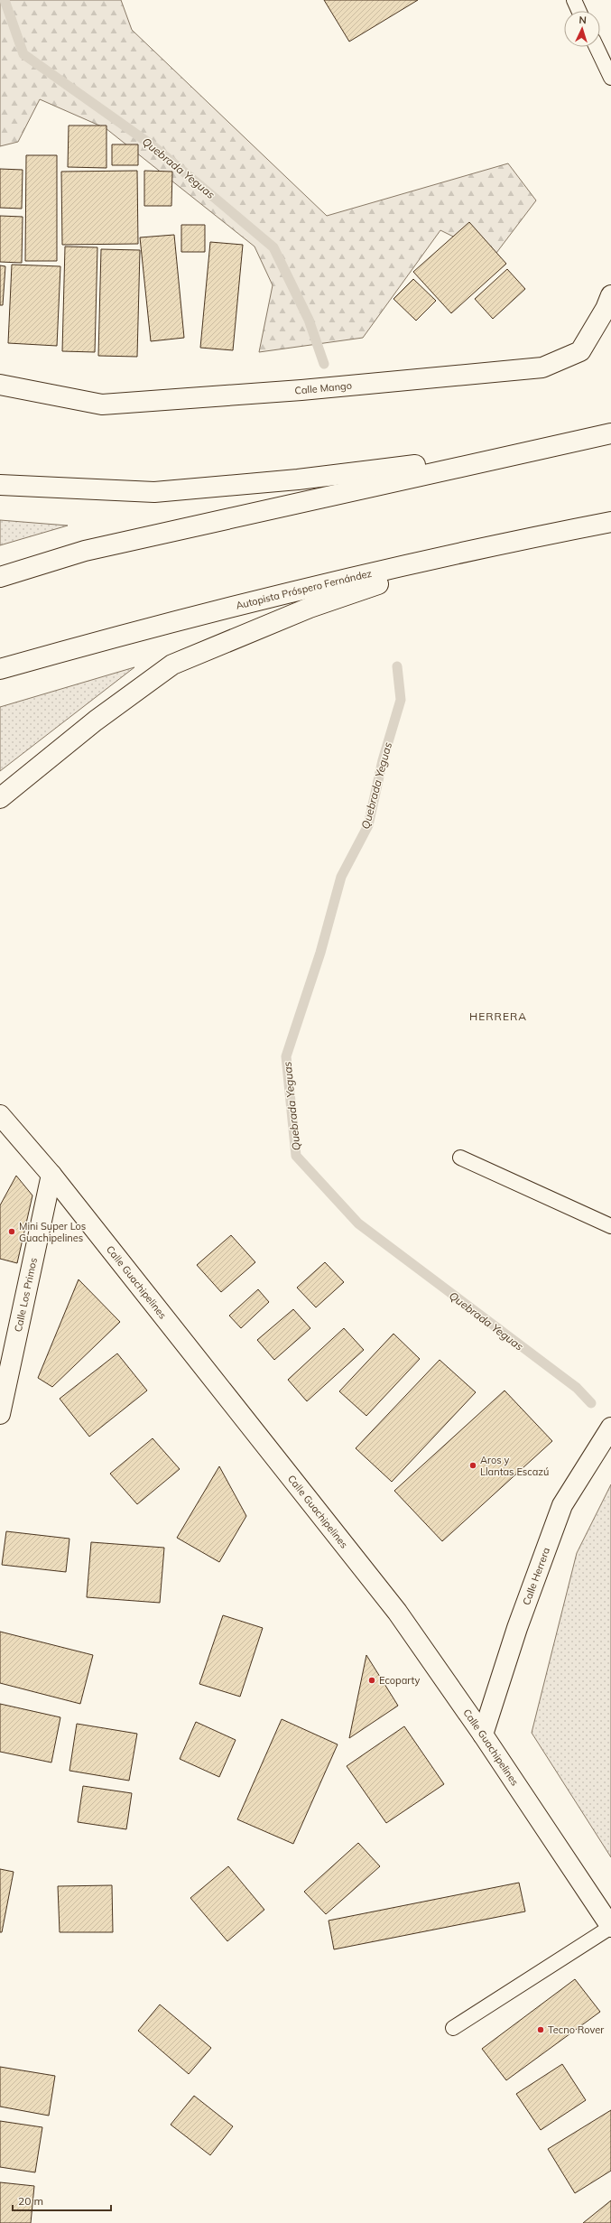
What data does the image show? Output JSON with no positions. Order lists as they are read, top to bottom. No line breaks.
{"streets":{"main road":["Calle Mango","Autopista Próspero Fernández","Calle Guachipelines","Calle Los Primos","Calle Herrera"]},"crossings":[["Calle Guachipelines","Calle Los Primos"],["Calle Guachipelines","Calle Herrera"]],"districts":["HERRERA"],"water":["Quebrada Yeguas"],"places":["Mini Super Los Guachipelines","Aros y Llantas Escazú","Ecoparty","Tecno Rover"],"scale_bar":"20 m","north":"top"}
